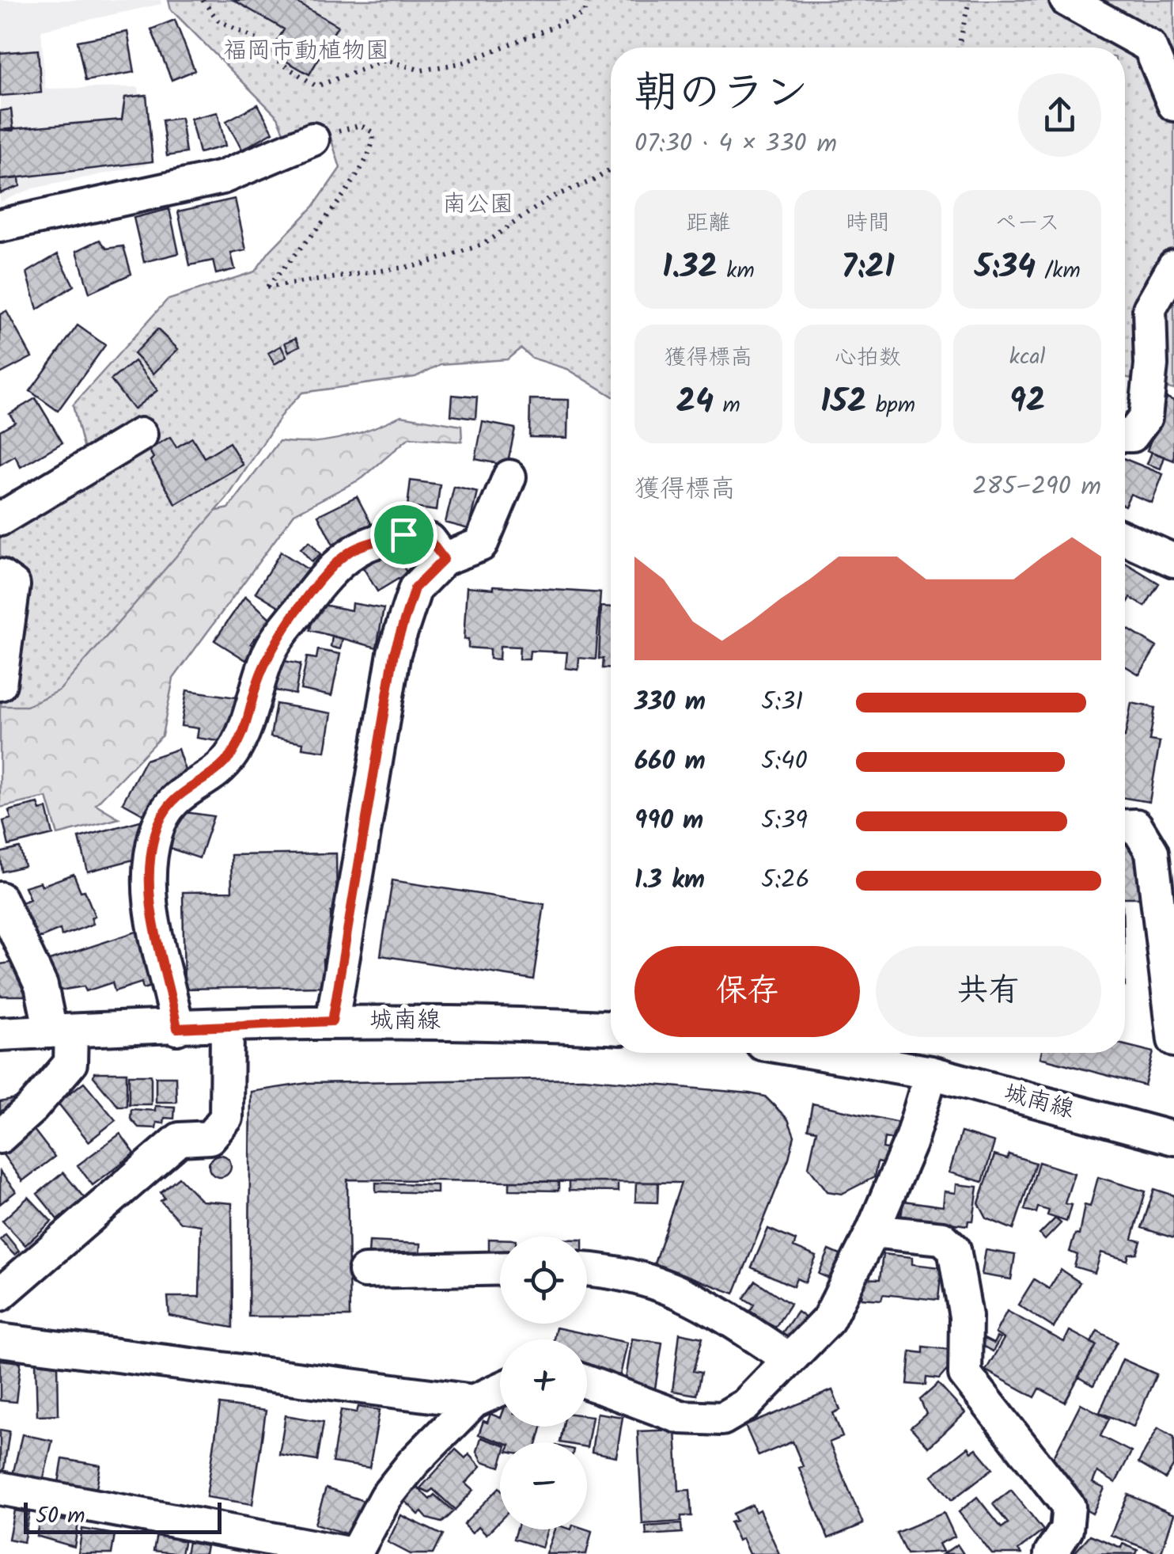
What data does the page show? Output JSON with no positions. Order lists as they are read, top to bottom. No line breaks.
{"streets":{"street":["城南線"]},"parks":["福岡市動植物園","南公園"],"scale_bar":"50 m","page":{"heading":["朝のラン","07:30 · 4 × 330 m"],"stats":[["距離","1.32 km"],["時間","7:21"],["ペース","5:34 /km"],["獲得標高","24 m"],["心拍数","152 bpm"],["kcal","92"]],"chart":["獲得標高","285–290 m"],"list":[{"name":"330 m","note":"5:31"},{"name":"660 m","note":"5:40"},{"name":"990 m","note":"5:39"},{"name":"1.3 km","note":"5:26"}],"buttons":["保存","共有"],"map_buttons":["+","−"],"scale":"50 m"}}
